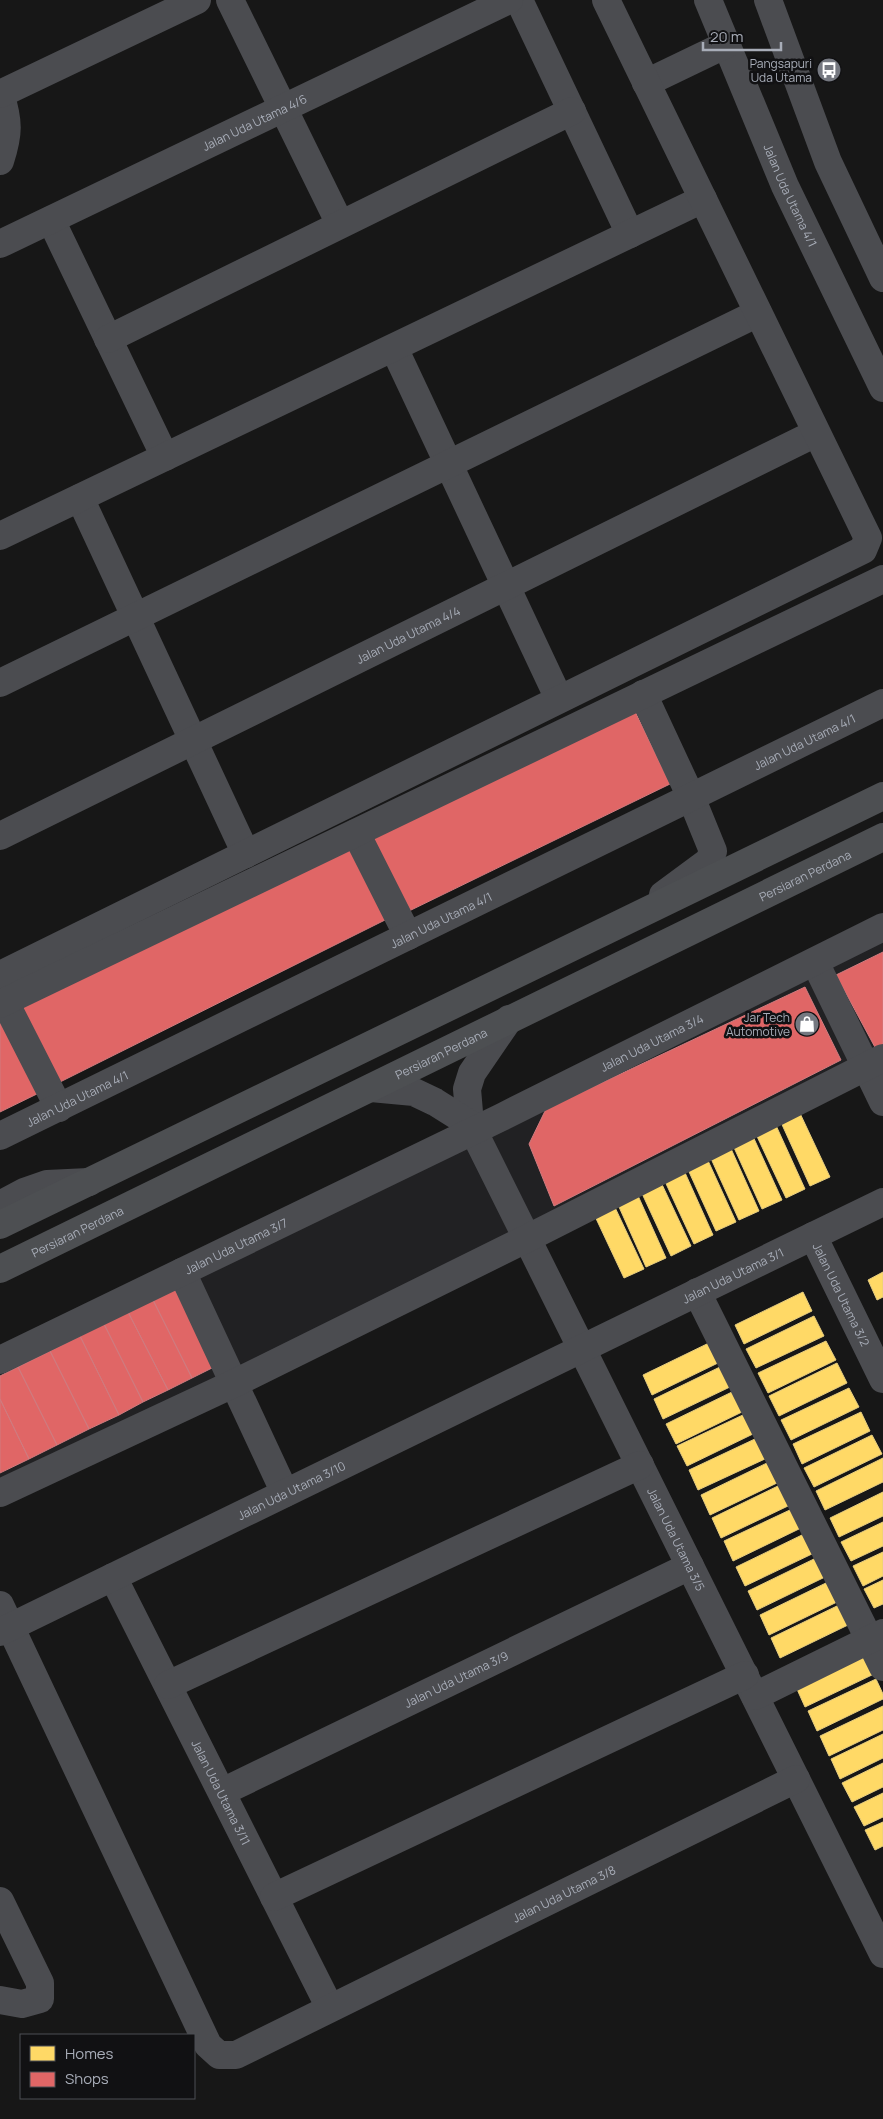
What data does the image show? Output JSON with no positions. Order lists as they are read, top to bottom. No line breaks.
{"streets":{"main road":["Persiaran Perdana"],"street":["Jalan Uda Utama 4/6","Jalan Uda Utama 4/1","Jalan Uda Utama 4/4","Jalan Uda Utama 3/4","Jalan Uda Utama 3/7","Jalan Uda Utama 3/1","Jalan Uda Utama 3/2","Jalan Uda Utama 3/10","Jalan Uda Utama 3/5","Jalan Uda Utama 3/9","Jalan Uda Utama 3/11","Jalan Uda Utama 3/8"]},"crossings":[["Jalan Uda Utama 3/4","Jalan Uda Utama 3/7"],["Jalan Uda Utama 3/4","Jalan Uda Utama 3/5"],["Jalan Uda Utama 3/7","Jalan Uda Utama 3/5"],["Jalan Uda Utama 3/1","Jalan Uda Utama 3/2"],["Jalan Uda Utama 3/1","Jalan Uda Utama 3/10"],["Jalan Uda Utama 3/1","Jalan Uda Utama 3/5"],["Jalan Uda Utama 3/10","Jalan Uda Utama 3/5"],["Jalan Uda Utama 3/10","Jalan Uda Utama 3/11"],["Jalan Uda Utama 3/10","Jalan Uda Utama 3/8"],["Jalan Uda Utama 3/5","Jalan Uda Utama 3/9"],["Jalan Uda Utama 3/5","Jalan Uda Utama 3/8"],["Jalan Uda Utama 3/9","Jalan Uda Utama 3/11"],["Jalan Uda Utama 3/11","Jalan Uda Utama 3/8"]],"places":{"bus stop":["Pangsapuri Uda Utama"],"shop":["Jar Tech Automotive"]},"legend":["Homes","Shops"],"scale_bar":"20 m"}
